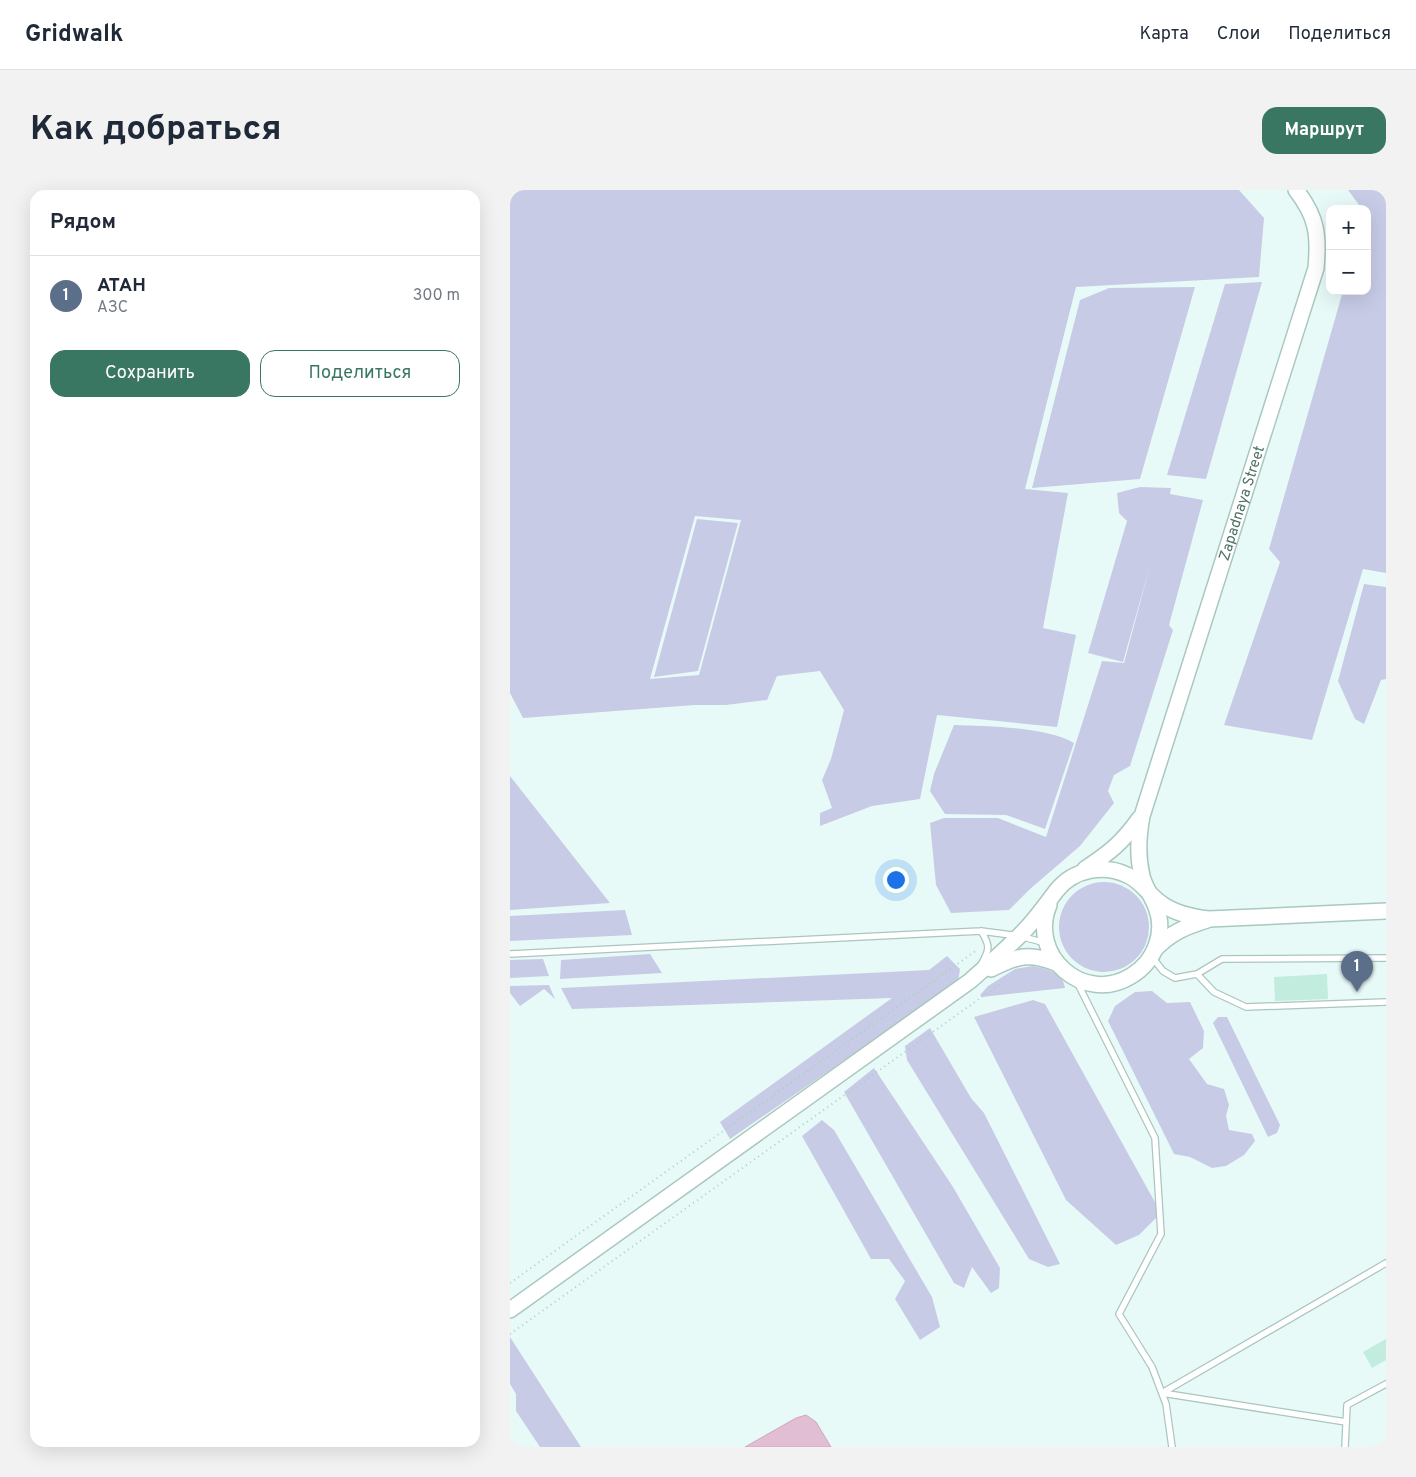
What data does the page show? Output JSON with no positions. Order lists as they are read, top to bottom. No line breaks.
{"streets":{"main road":["Zapadnaya Street"]},"page":{"header":"Gridwalk","nav":["Карта","Слои","Поделиться"],"buttons":["Маршрут",["Сохранить","Поделиться"]],"title":"Как добраться","heading":"Рядом","map_buttons":["+","−"],"list":[{"mark":"1","name":"АТАН","note":"АЗС","value":"300 m"}],"pins":"1"}}
